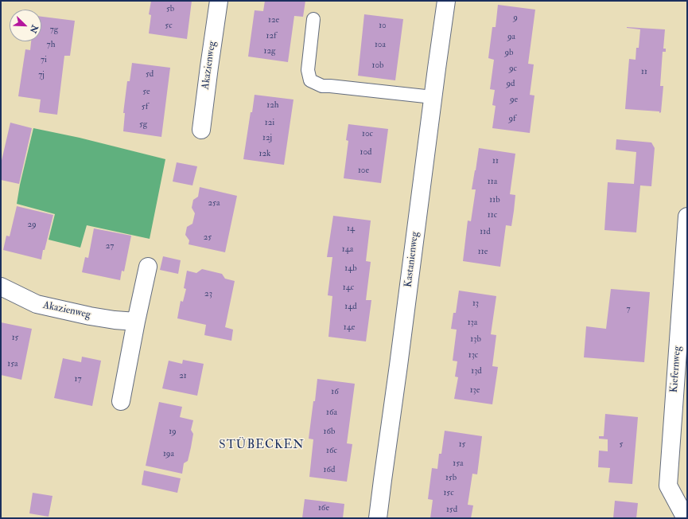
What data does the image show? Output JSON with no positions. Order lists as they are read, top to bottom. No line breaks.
{"streets":{"street":["Akazienweg","Kastanienweg","Kiefernweg"]},"districts":["STÜBECKEN"],"house_numbers":["5b","9","12e","5c","10","7g","12f","9a","7h","10a","12g","9b","7i","10b","9c","11","5d","7j","9d","5e","9e","12h","5f","9f","12i","5g","10c","12j","10d","12k","11","10e","11a","11b","25a","11c","29","14","11d","25","27","14a","11e","14b","14c","23","13","14d","7","13a","14e","15","13b","13c","15a","13d","21","17","13e","16","16a","19","16b","15","5","16c","19a","15a","16d","15b","15c","16e","15d"],"north":"bottom right"}
